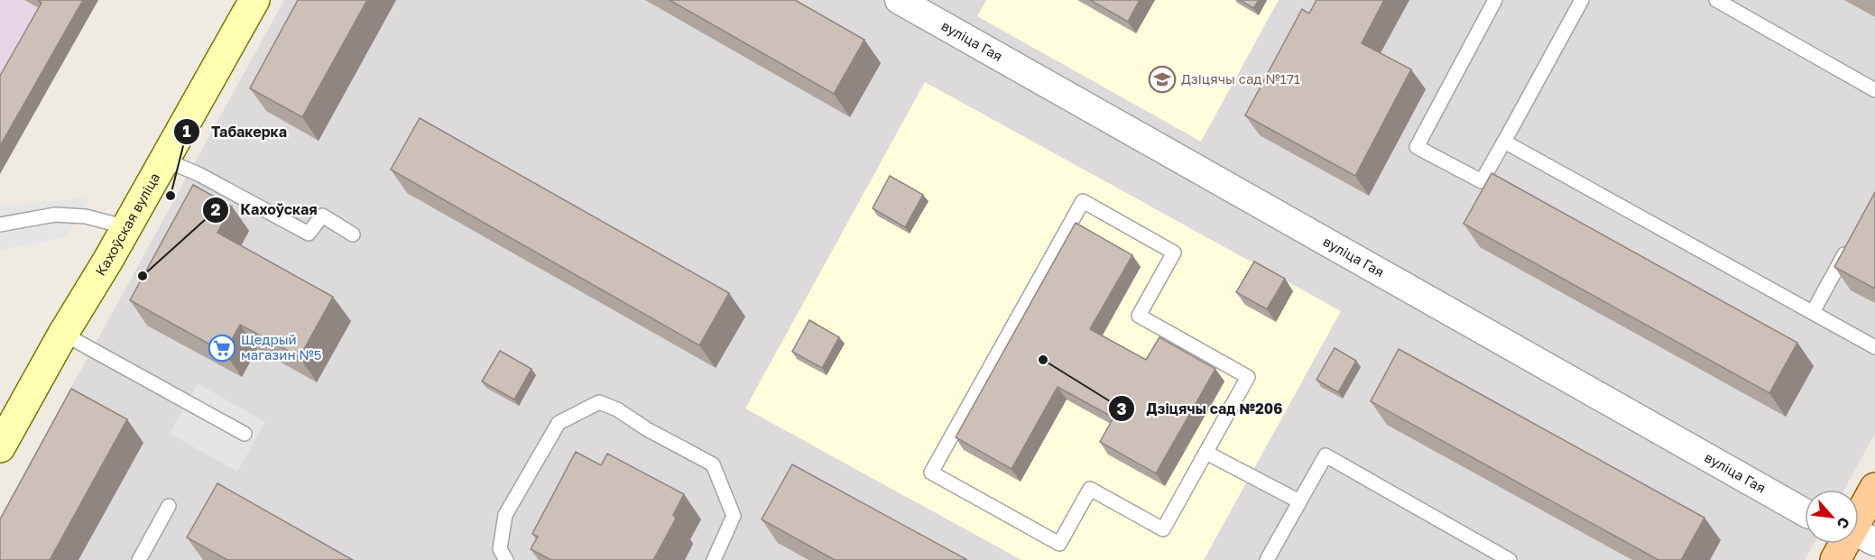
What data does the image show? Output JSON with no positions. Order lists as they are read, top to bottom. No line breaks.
{"streets":{"main road":["Кахоўская вуліца"],"street":["вуліца Гая"]},"places":{"school or university":["Дзіцячы сад №171"],"other":["Табакерка","Кахоўская","Дзіцячы сад №206"],"supermarket":["Щедрый магазин №5"]},"north":"bottom right"}
